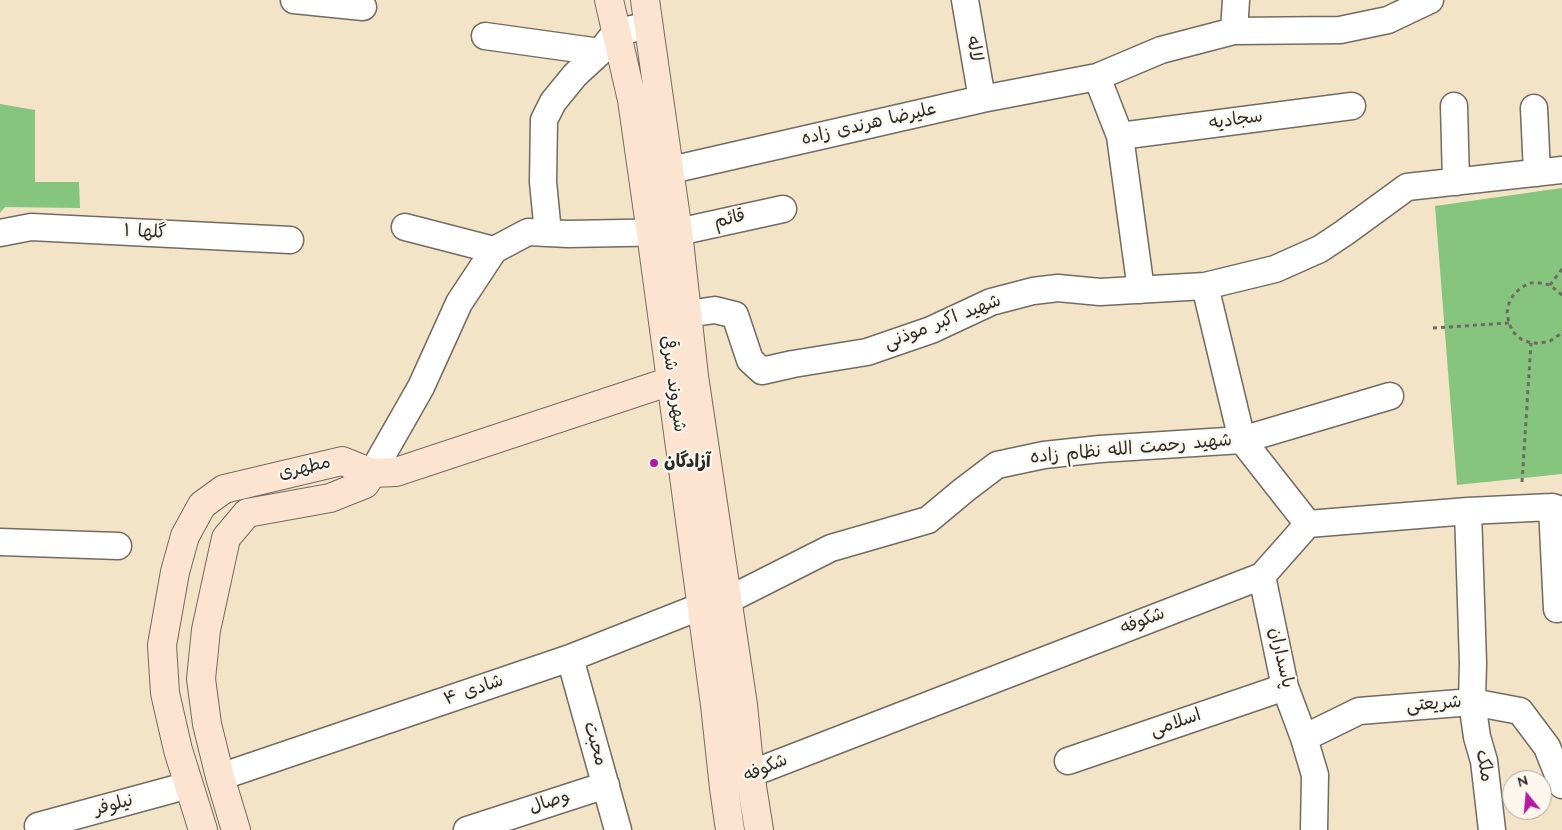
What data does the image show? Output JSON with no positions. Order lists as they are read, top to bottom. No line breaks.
{"streets":{"street":["لاله","سجادیه","علیرضا هرندی زاده","قائم","گلها ۱","شهید اکبر موذنی","شهروند شرقی","شهید رحمت الله نظام زاده","مطهری","شکوفه","پاسداران","شادی ۴","شریعتی","اسلامی","محبت","ملک","وصال","نیلوفر"]},"crossings":[["لاله","علیرضا هرندی زاده"],["علیرضا هرندی زاده","شهروند شرقی"],["قائم","شهروند شرقی"],["شهید اکبر موذنی","شهروند شرقی"],["شهروند شرقی","شهید رحمت الله نظام زاده"],["شهروند شرقی","شکوفه"],["شهروند شرقی","شادی ۴"],["شهید رحمت الله نظام زاده","شادی ۴"],["مطهری","شادی ۴"],["مطهری","نیلوفر"],["شکوفه","پاسداران"],["پاسداران","شریعتی"],["پاسداران","اسلامی"],["شادی ۴","محبت"],["شریعتی","ملک"],["محبت","وصال"]],"places":["آزادگان"],"north":"top"}
